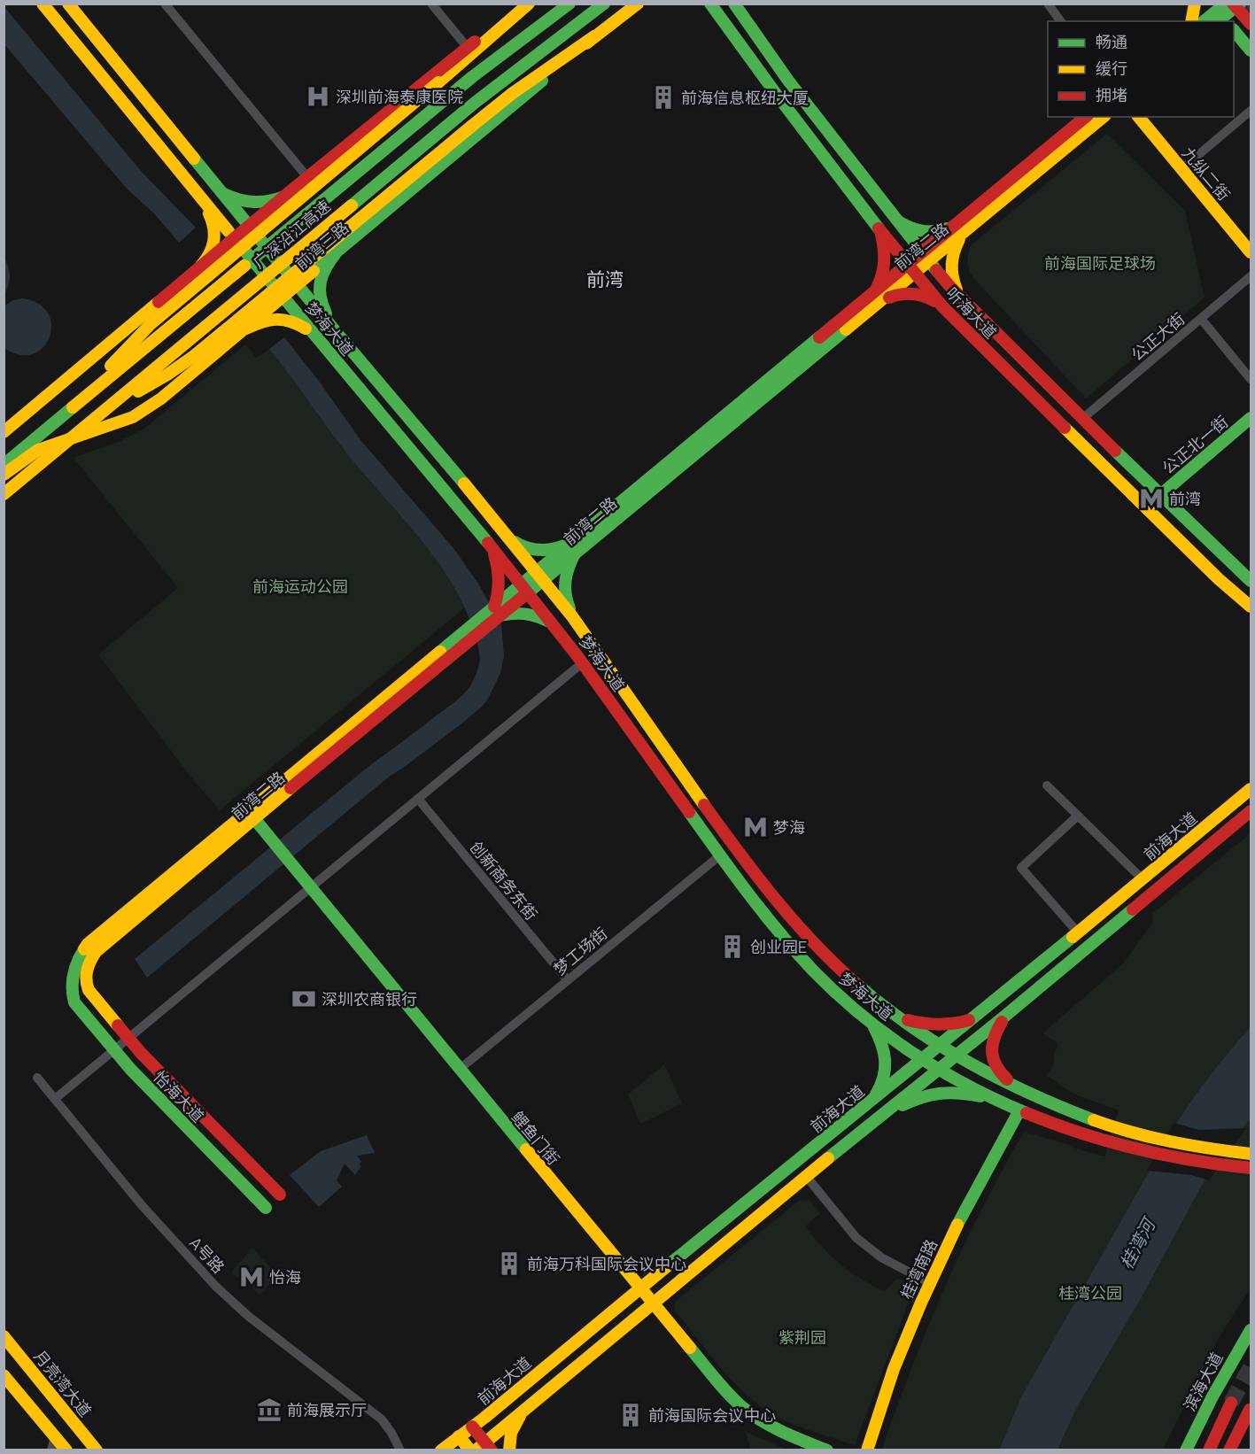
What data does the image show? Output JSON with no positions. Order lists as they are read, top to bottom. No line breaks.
{"streets":{"main road":["九纵二街","广深沿江高速","前湾三路","前湾二路","听海大道","梦海大道","公正北一街","前海大道","怡海大道","鲤鱼门街","桂湾南路","滨海大道","月亮湾大道"],"street":["公正大街","创新商务东街","梦工场街","A号路"]},"crossings":[["前湾三路","梦海大道"],["前湾二路","听海大道"],["前湾二路","梦海大道"],["前湾二路","怡海大道"],["前湾二路","鲤鱼门街"],["听海大道","公正大街"],["听海大道","公正北一街"],["梦海大道","前海大道"],["梦海大道","梦工场街"],["梦海大道","桂湾南路"],["前海大道","鲤鱼门街"],["创新商务东街","梦工场街"],["梦工场街","鲤鱼门街"]],"districts":["前湾"],"water":["桂湾河"],"parks":["前海国际足球场","前海运动公园","桂湾公园","紫荆园"],"places":{"hospital":["深圳前海泰康医院"],"building":["前海信息枢纽大厦","创业园E","前海万科国际会议中心","前海国际会议中心"],"metro station":["前湾","梦海","怡海"],"bank":["深圳农商银行"],"museum":["前海展示厅"]},"legend":["畅通","缓行","拥堵"]}
